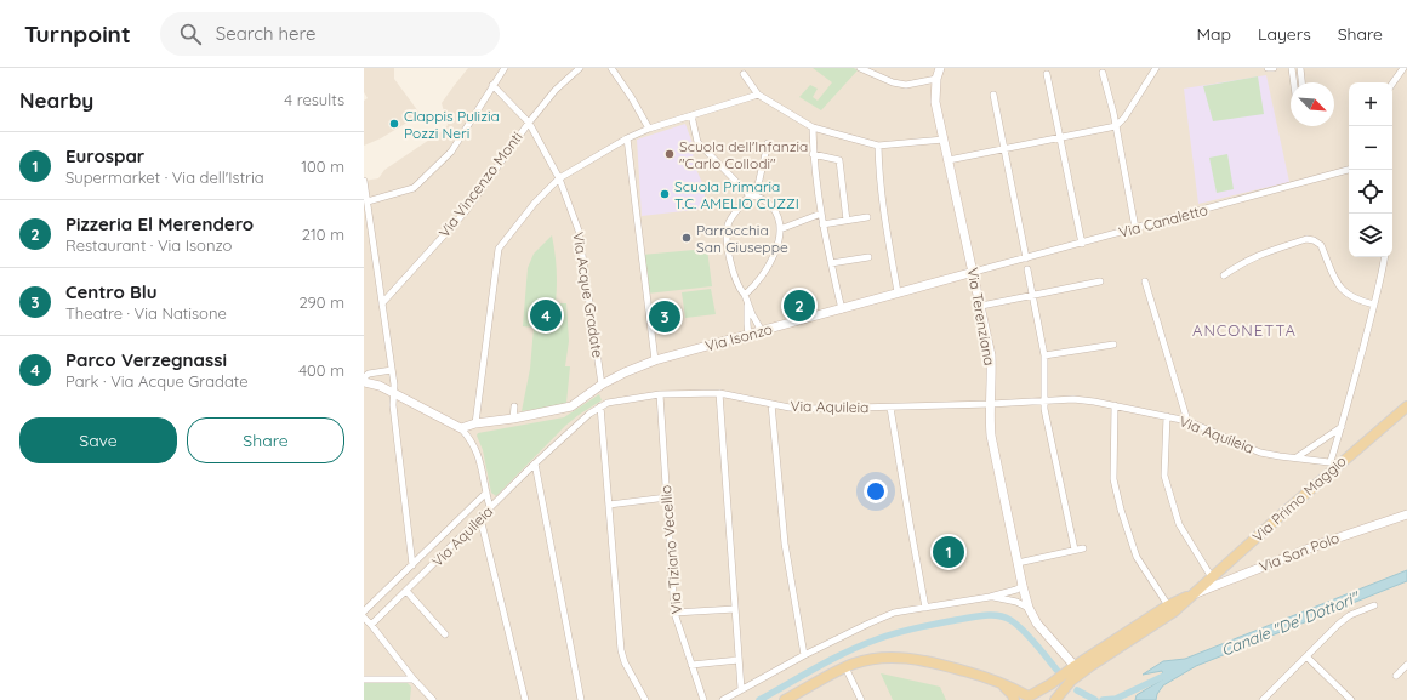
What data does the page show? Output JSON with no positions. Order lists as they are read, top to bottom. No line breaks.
{"streets":{"main road":["Via Primo Maggio"],"street":["Via Vincenzo Monti","Via Canaletto","Via Acque Gradate","Via Terenziana","Via Isonzo","Via Aquileia","Via Tiziano Vecellio","Via San Polo"]},"crossings":[["Via Vincenzo Monti","Via Acque Gradate"],["Via Canaletto","Via Terenziana"],["Via Canaletto","Via Isonzo"],["Via Acque Gradate","Via Isonzo"],["Via Terenziana","Via Isonzo"],["Via Terenziana","Via Aquileia"],["Via Aquileia","Via Primo Maggio"],["Via Aquileia","Via Tiziano Vecellio"],["Via Primo Maggio","Via San Polo"]],"districts":["ANCONETTA"],"water":["Canale \"De' Dottori\""],"places":["Clappis Pulizia Pozzi Neri","Scuola dell'Infanzia \"Carlo Collodi\"","Scuola Primaria T.C. AMELIO CUZZI","Parrocchia San Giuseppe"],"north":"bottom right","page":{"header":"Turnpoint","search":"Search here","nav":["Map","Layers","Share"],"heading":["Nearby","4 results"],"map_buttons":["+","−"],"list":[{"mark":"1","name":"Eurospar","note":"Supermarket · Via dell'Istria","value":"100 m"},{"mark":"2","name":"Pizzeria El Merendero","note":"Restaurant · Via Isonzo","value":"210 m"},{"mark":"3","name":"Centro Blu","note":"Theatre · Via Natisone","value":"290 m"},{"mark":"4","name":"Parco Verzegnassi","note":"Park · Via Acque Gradate","value":"400 m"}],"pins":["2","4","3","1"],"buttons":["Save","Share"]}}
